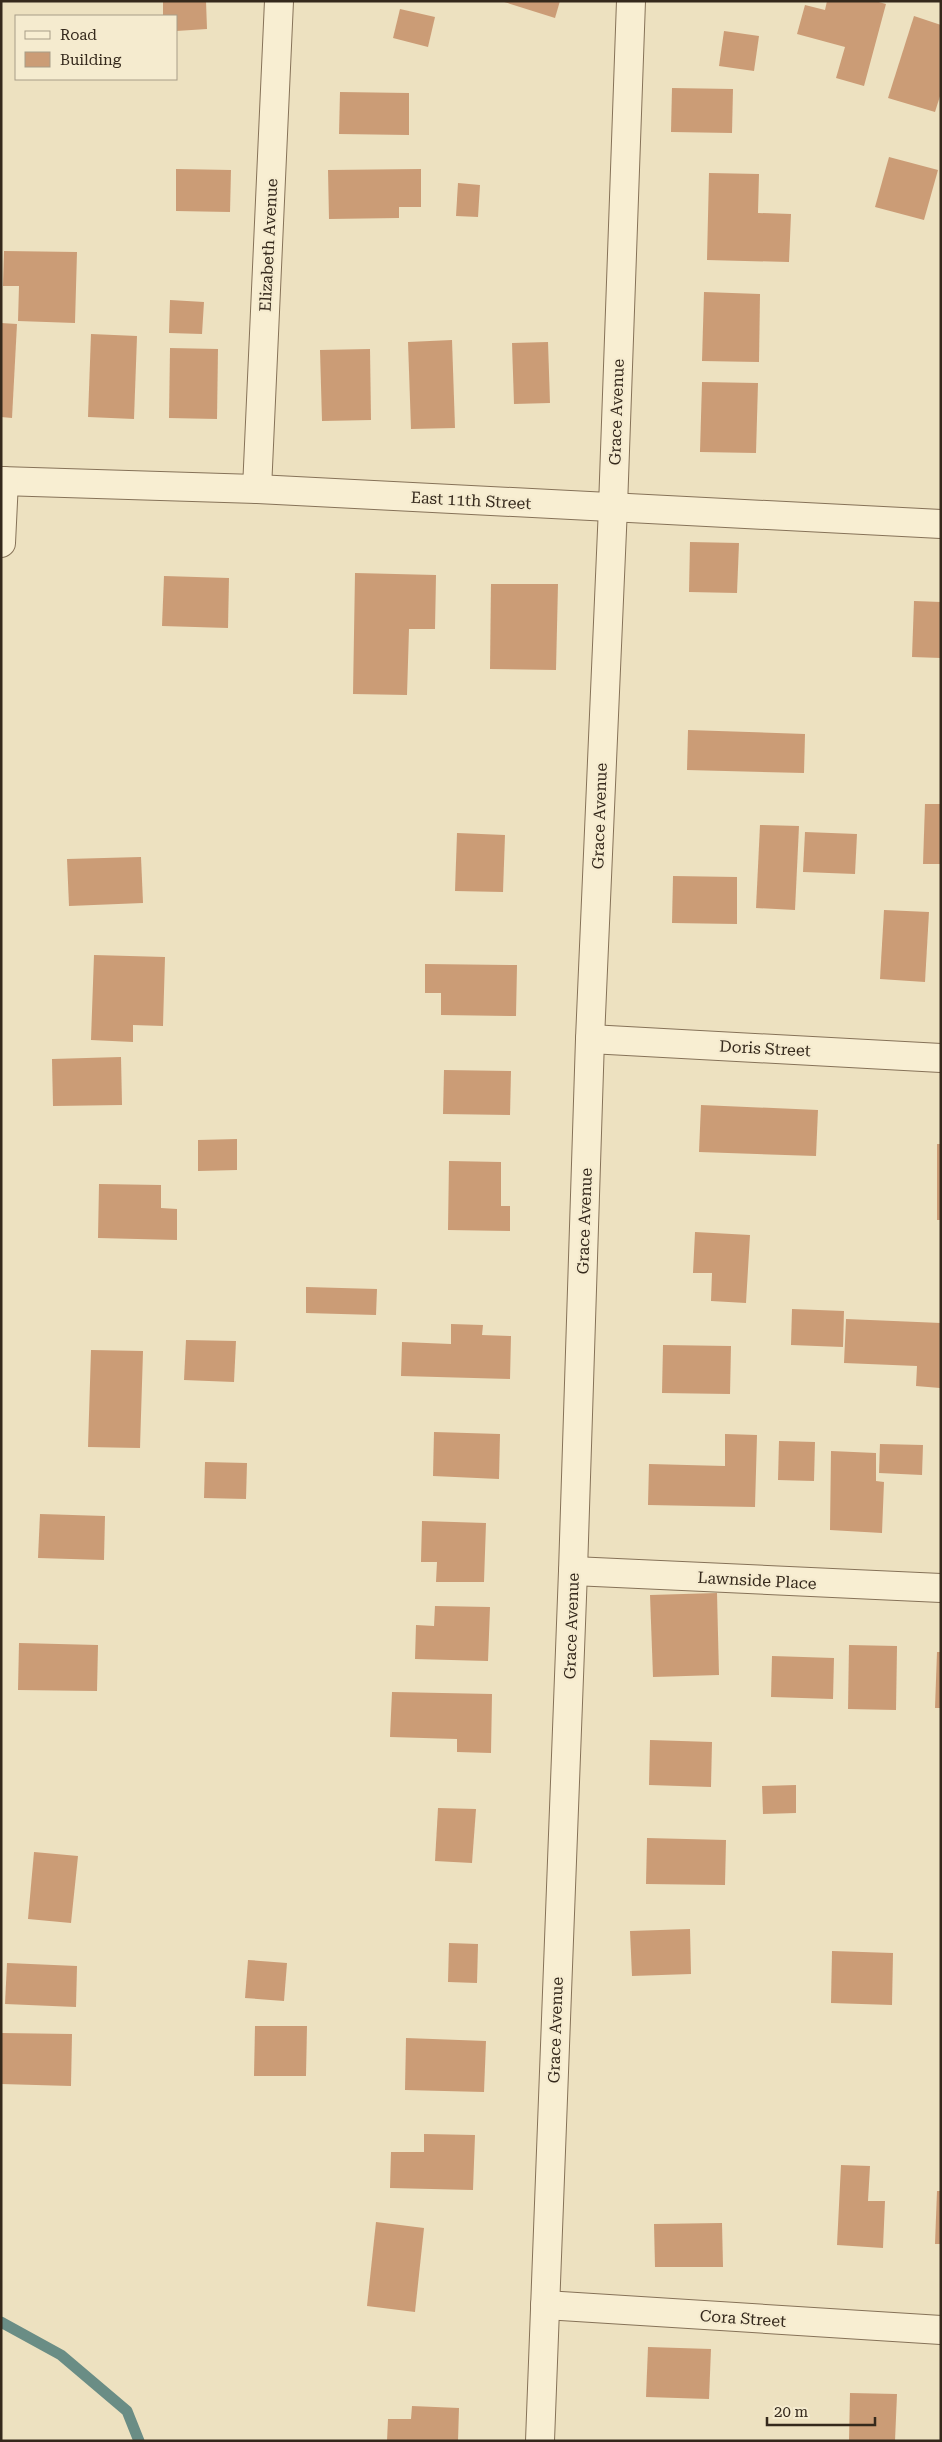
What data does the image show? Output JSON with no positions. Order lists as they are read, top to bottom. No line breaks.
{"streets":{"street":["Elizabeth Avenue","Grace Avenue","East 11th Street","Doris Street","Lawnside Place","Cora Street"]},"crossings":[["Elizabeth Avenue","East 11th Street"],["Grace Avenue","East 11th Street"],["Grace Avenue","Doris Street"],["Grace Avenue","Lawnside Place"],["Grace Avenue","Cora Street"]],"legend":["Road","Building"],"scale_bar":"20 m"}
